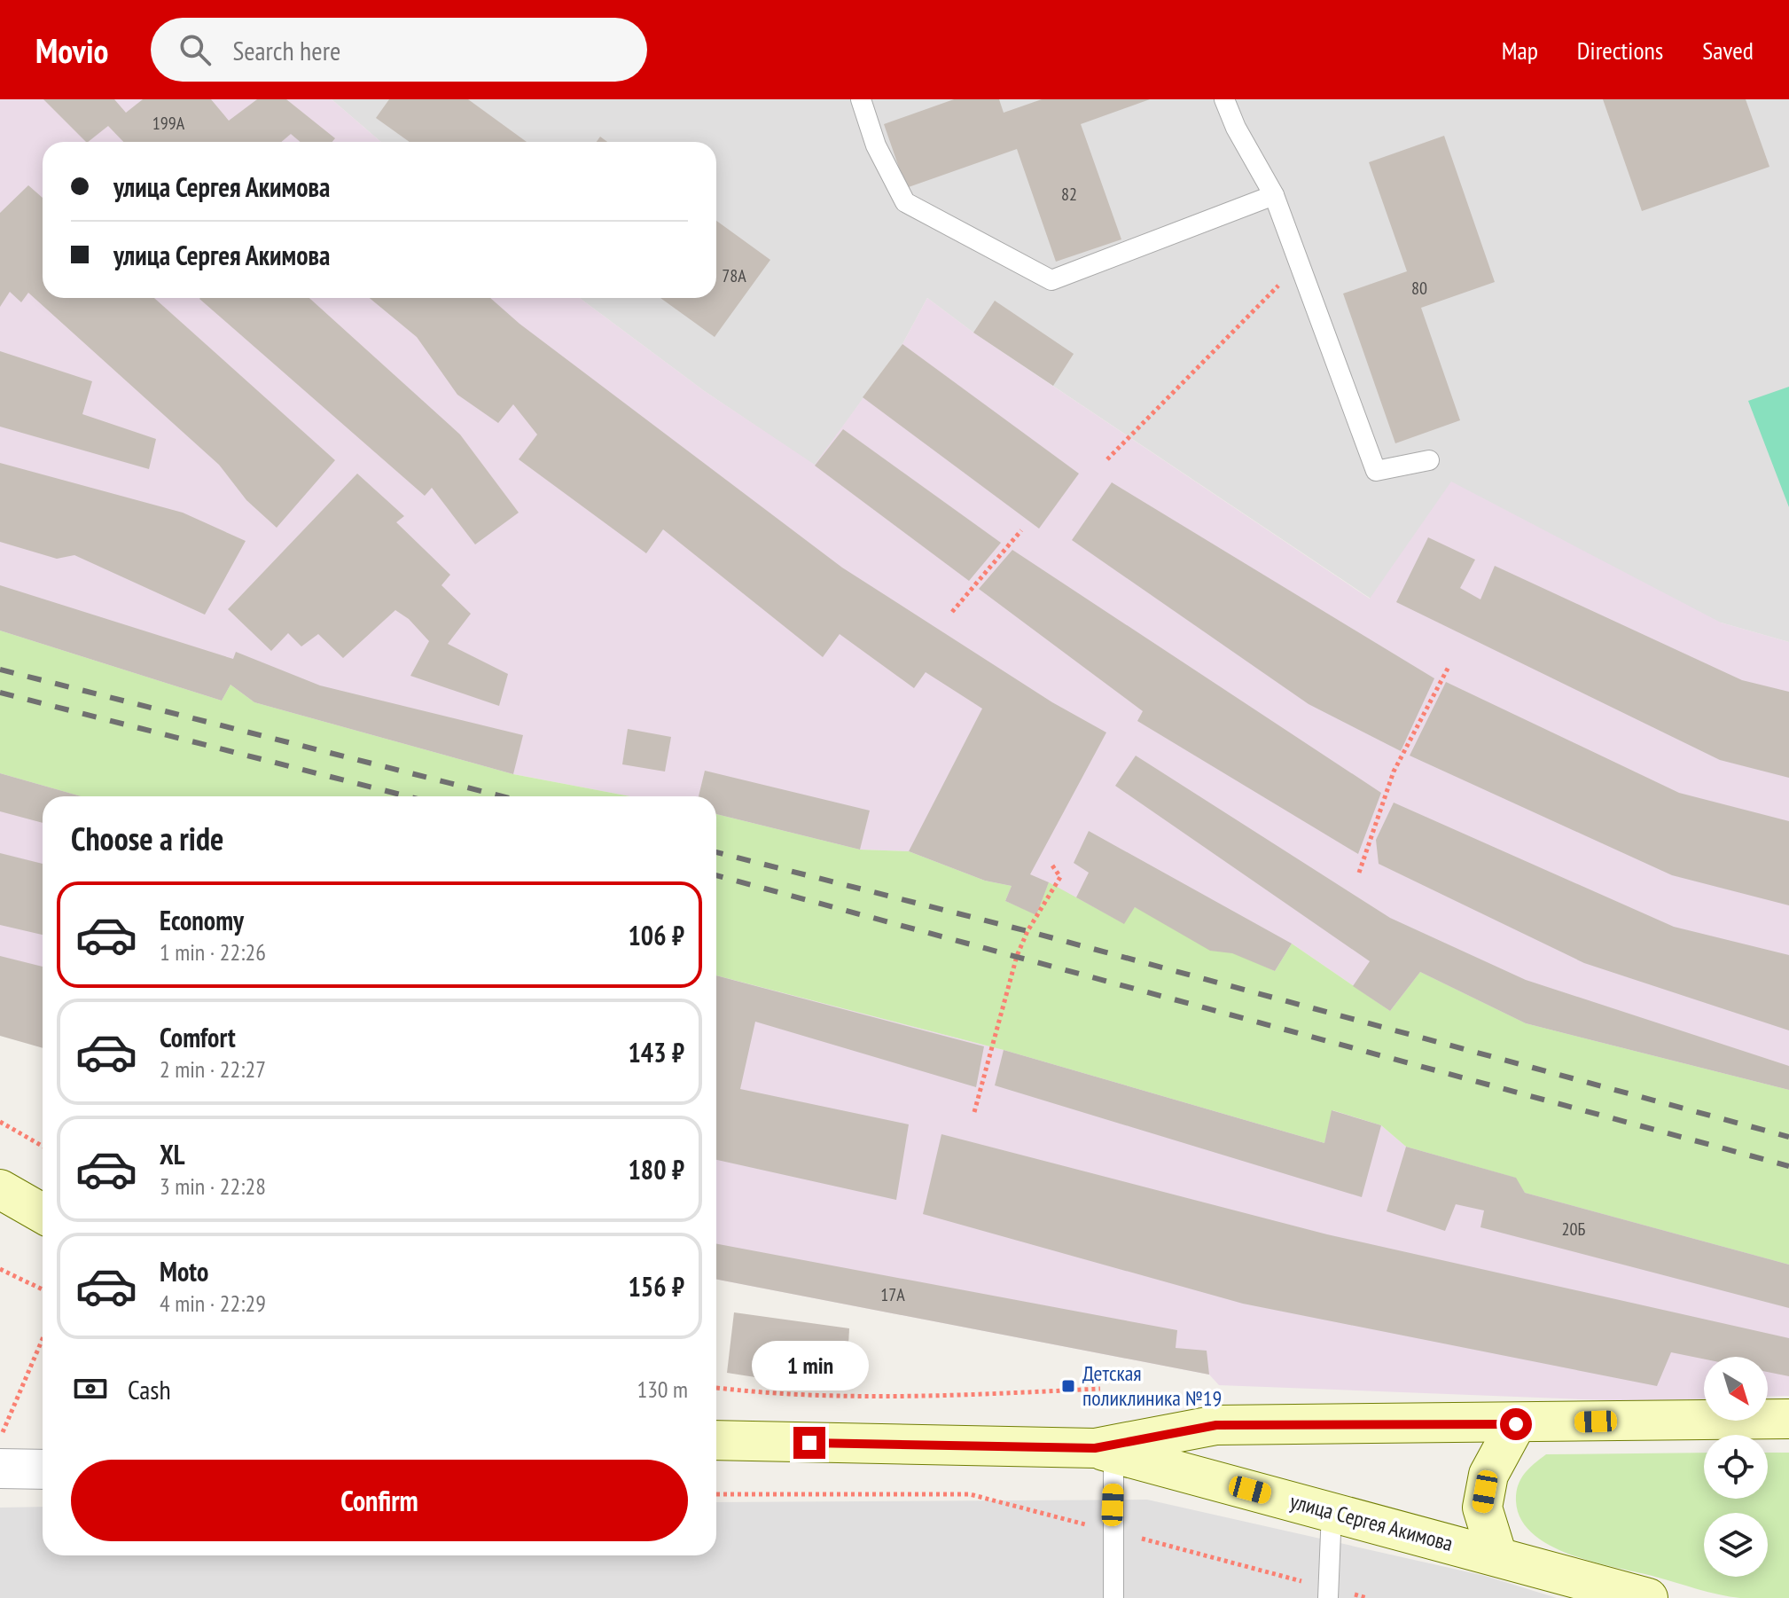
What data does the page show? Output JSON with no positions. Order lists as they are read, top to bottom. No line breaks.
{"streets":{"main road":["улица Сергея Акимова"]},"places":{"transit":["Детская поликлиника №19"]},"house_numbers":["199А","82","78А","80","20Б","17А"],"north":"bottom right","page":{"header":"Movio","search":"Search here","nav":["Map","Directions","Saved"],"banner":["улица Сергея Акимова","улица Сергея Акимова"],"heading":"Choose a ride","list":[{"name":"Economy","note":"1 min · 22:26","value":"106 ₽"},{"name":"Comfort","note":"2 min · 22:27","value":"143 ₽"},{"name":"XL","note":"3 min · 22:28","value":"180 ₽"},{"name":"Moto","note":"4 min · 22:29","value":"156 ₽"}],"bubble":"1 min","pay":["Cash","130 m"],"buttons":"Confirm"}}
